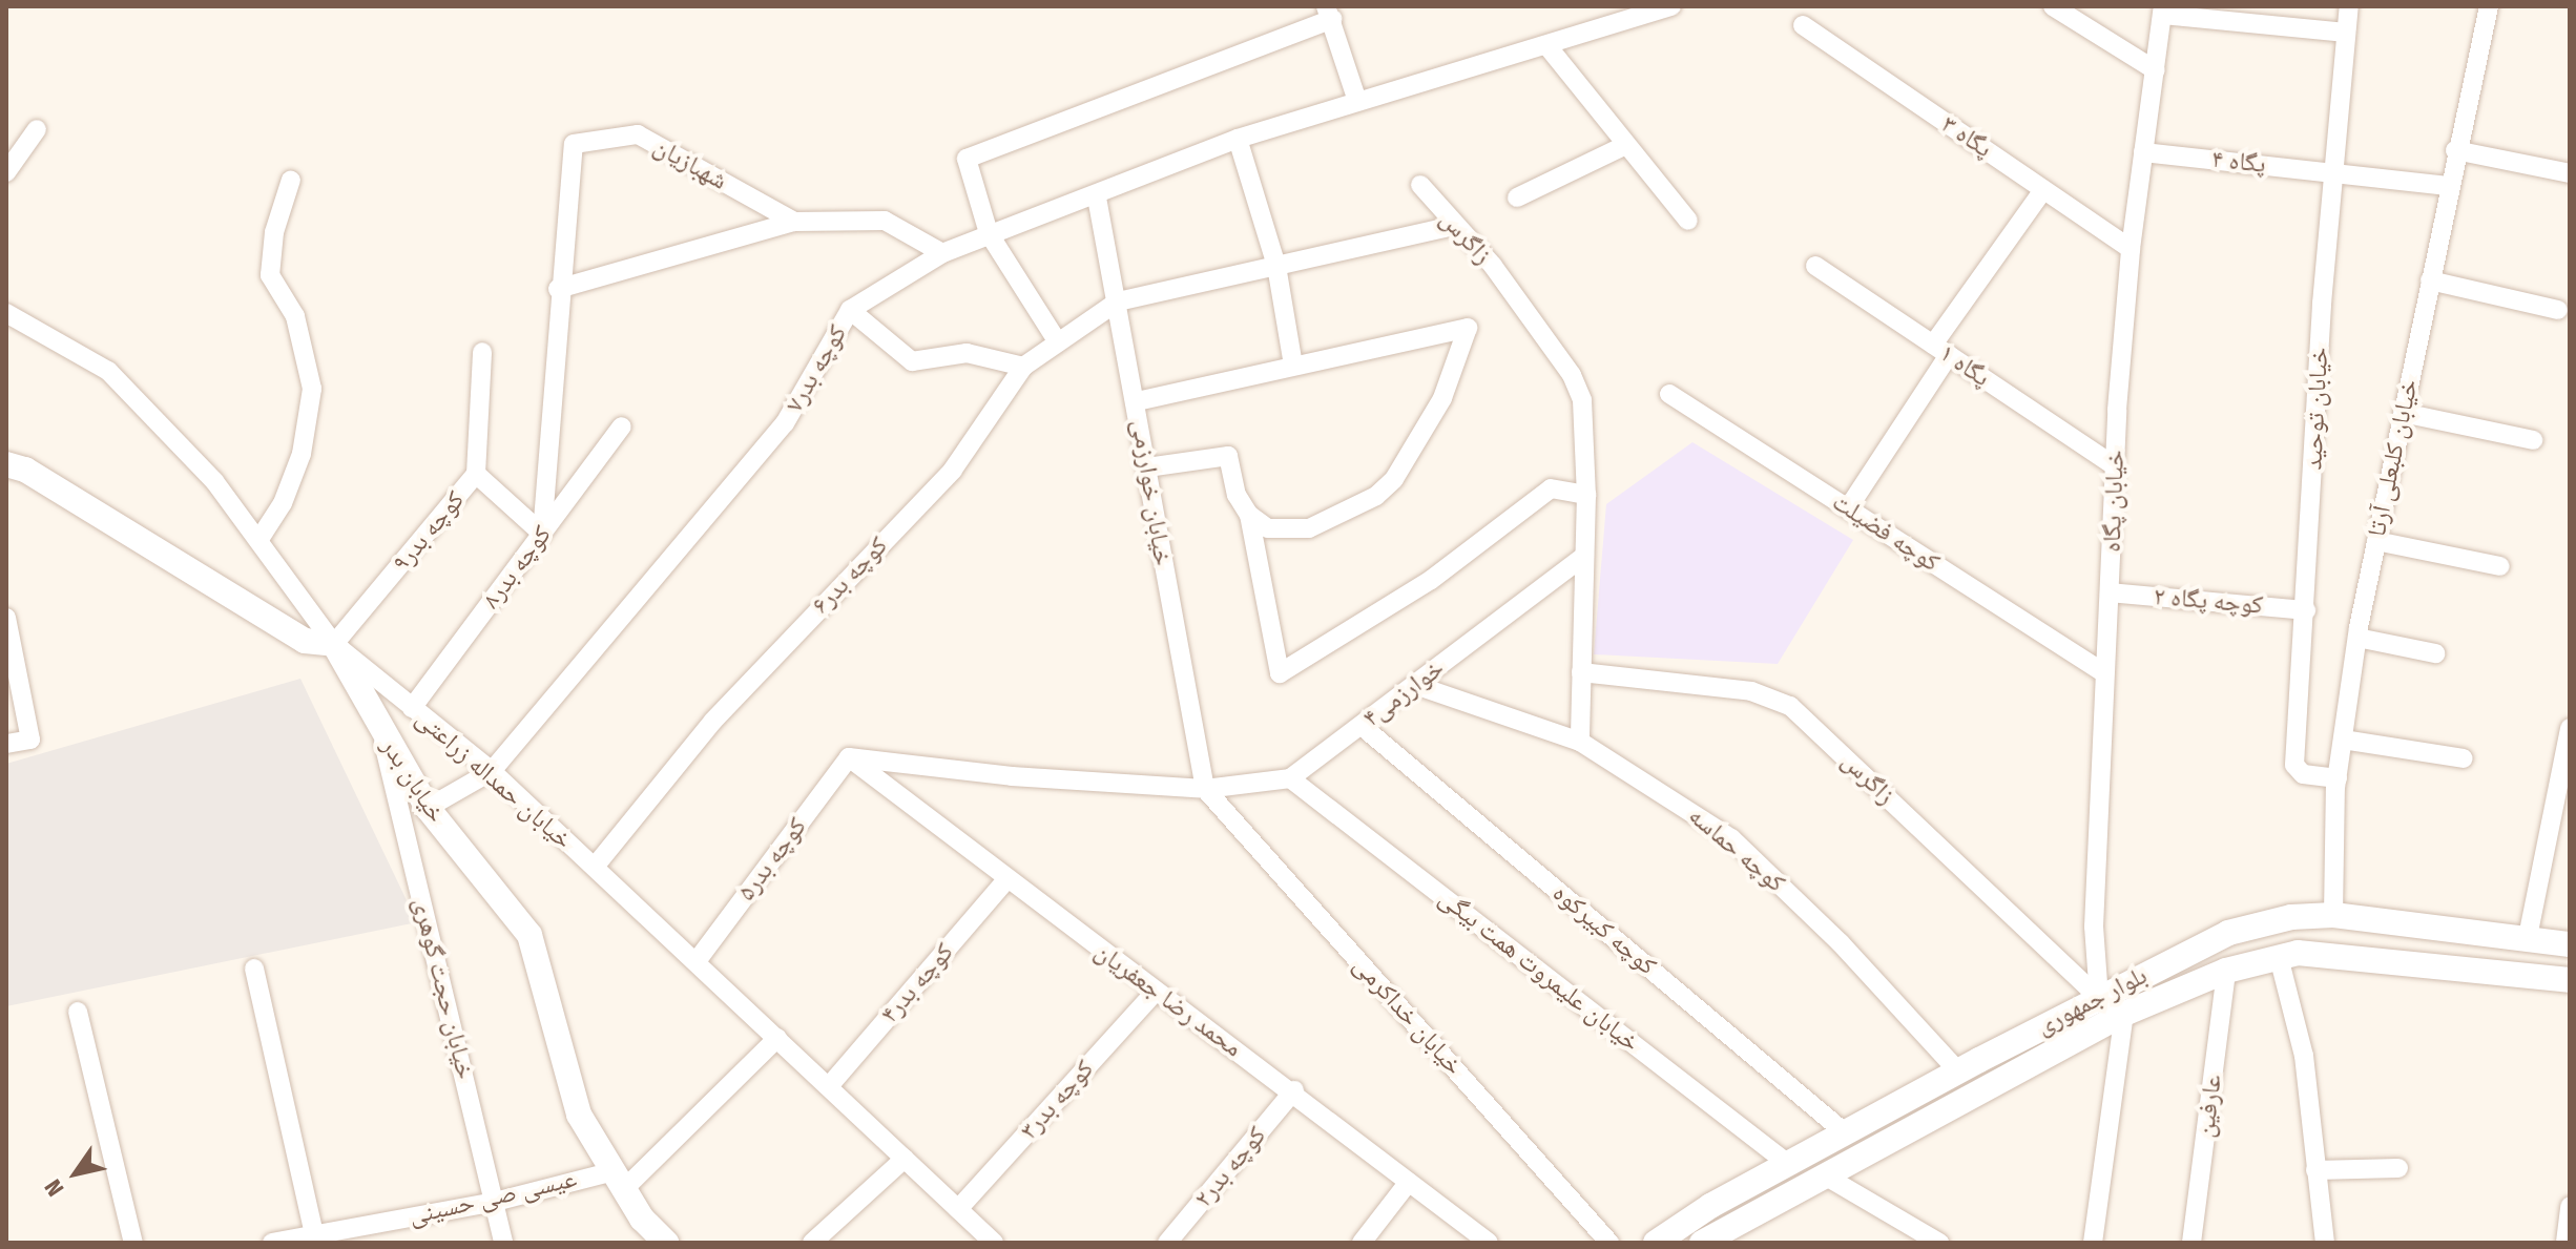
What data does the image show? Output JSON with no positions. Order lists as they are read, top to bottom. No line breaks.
{"streets":{"street":["پگاه ۳","پگاه ۴","شهبازیان","زاگرس","پگاه ۱","کوچه بدر۷","خیابان توحید","خیابان کلبعلی آرتا","خیابان خوارزمی","خیابان پگاه","کوچه بدر۹","کوچه فضیلت","کوچه بدر۸","کوچه بدر۶","کوچه پگاه ۲","خوارزمی۴","خیابان حمداله زراعتی","خیابان بدر","کوچه حماسه","کوچه بدر۵","کوچه کبیرکوه","خیابان علیمروت همت بیگی","کوچه بدر۴","خیابان حجت گوهری","محمد رضا جعفریان","بلوار جمهوری","خیابان خداکرمی","کوچه بدر۳","عارفین","کوچه بدر۲","عیسی صی حسینی"]},"crossings":[["پگاه ۳","خیابان پگاه"],["پگاه ۴","خیابان توحید"],["پگاه ۴","خیابان کلبعلی آرتا"],["پگاه ۴","خیابان پگاه"],["زاگرس","خیابان پگاه"],["زاگرس","خوارزمی۴"],["زاگرس","کوچه حماسه"],["زاگرس","بلوار جمهوری"],["پگاه ۱","خیابان پگاه"],["کوچه بدر۷","خیابان خوارزمی"],["کوچه بدر۷","خیابان حمداله زراعتی"],["خیابان توحید","خیابان کلبعلی آرتا"],["خیابان توحید","کوچه پگاه ۲"],["خیابان کلبعلی آرتا","بلوار جمهوری"],["خیابان خوارزمی","کوچه بدر۶"],["خیابان خوارزمی","خوارزمی۴"],["خیابان خوارزمی","خیابان خداکرمی"],["خیابان پگاه","کوچه فضیلت"],["خیابان پگاه","کوچه پگاه ۲"],["خیابان پگاه","بلوار جمهوری"],["کوچه بدر۹","خیابان حمداله زراعتی"],["کوچه بدر۹","خیابان بدر"],["کوچه بدر۸","خیابان حمداله زراعتی"],["کوچه بدر۶","خیابان حمداله زراعتی"],["خوارزمی۴","کوچه حماسه"],["خوارزمی۴","کوچه بدر۵"],["خوارزمی۴","کوچه کبیرکوه"],["خوارزمی۴","خیابان علیمروت همت بیگی"],["خوارزمی۴","محمد رضا جعفریان"],["خوارزمی۴","خیابان خداکرمی"],["خیابان حمداله زراعتی","خیابان بدر"],["خیابان حمداله زراعتی","کوچه بدر۵"],["خیابان حمداله زراعتی","کوچه بدر۴"],["خیابان حمداله زراعتی","کوچه بدر۳"],["خیابان بدر","خیابان حجت گوهری"],["خیابان بدر","عیسی صی حسینی"],["کوچه حماسه","بلوار جمهوری"],["کوچه بدر۵","محمد رضا جعفریان"],["کوچه کبیرکوه","بلوار جمهوری"],["خیابان علیمروت همت بیگی","بلوار جمهوری"],["کوچه بدر۴","محمد رضا جعفریان"],["خیابان حجت گوهری","عیسی صی حسینی"],["محمد رضا جعفریان","کوچه بدر۳"],["محمد رضا جعفریان","کوچه بدر۲"],["بلوار جمهوری","عارفین"]],"north":"bottom left"}
